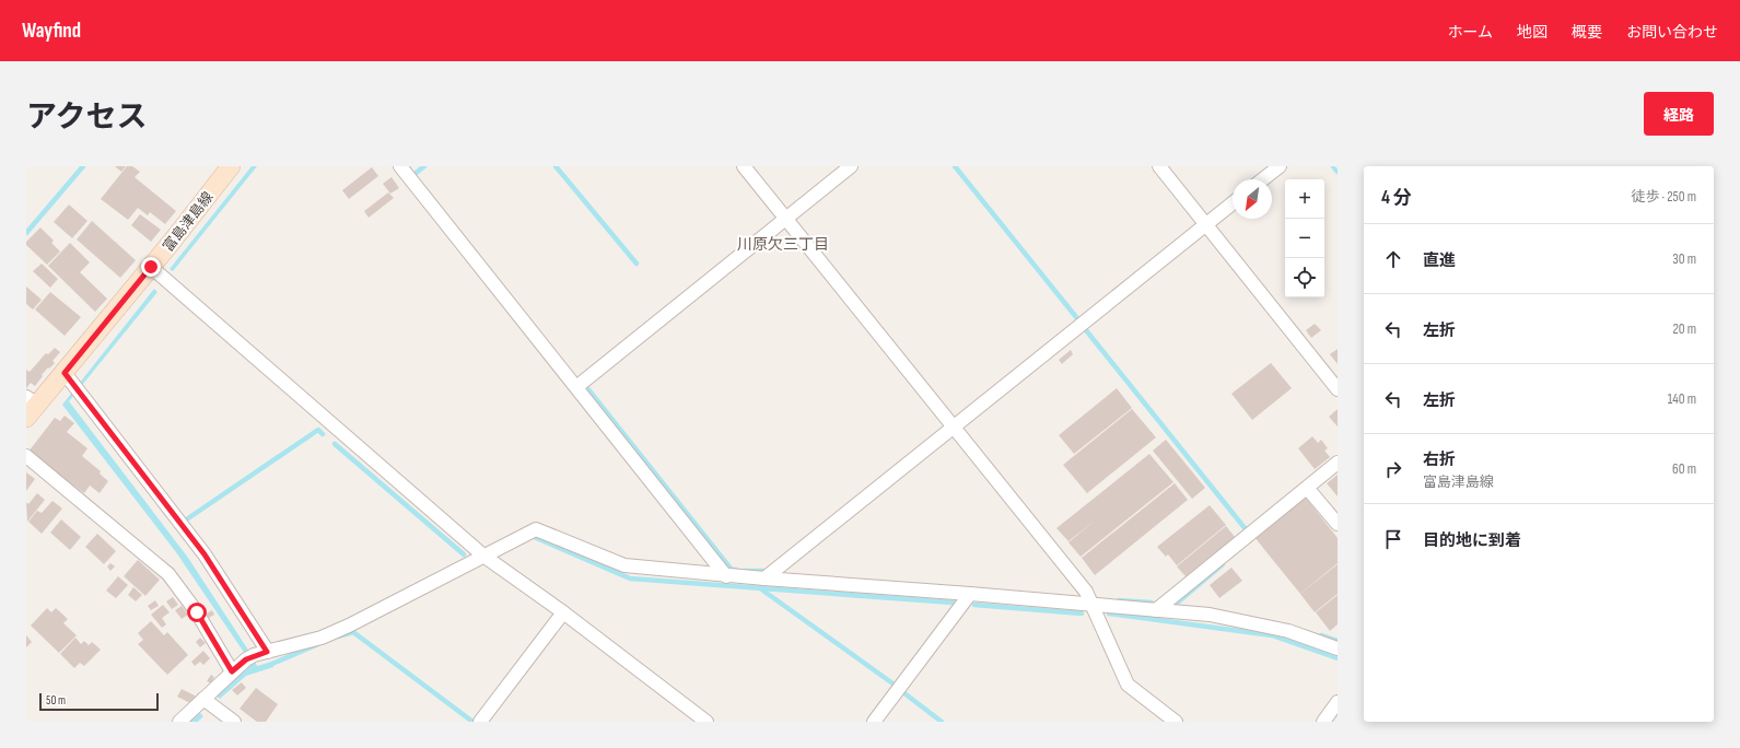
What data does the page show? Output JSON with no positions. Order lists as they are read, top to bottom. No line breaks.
{"streets":{"main road":["富島津島線"]},"districts":["川原欠三丁目"],"scale_bar":"50 m","north":"bottom left","page":{"header":"Wayfind","nav":["ホーム","地図","概要","お問い合わせ"],"title":"アクセス","buttons":"経路","heading":["4 分","徒歩 · 250 m"],"map_buttons":["+","−"],"list":[["直進","30 m"],["左折","20 m"],["左折","140 m"],["右折","富島津島線","60 m"],"目的地に到着"],"scale":"50 m"}}
